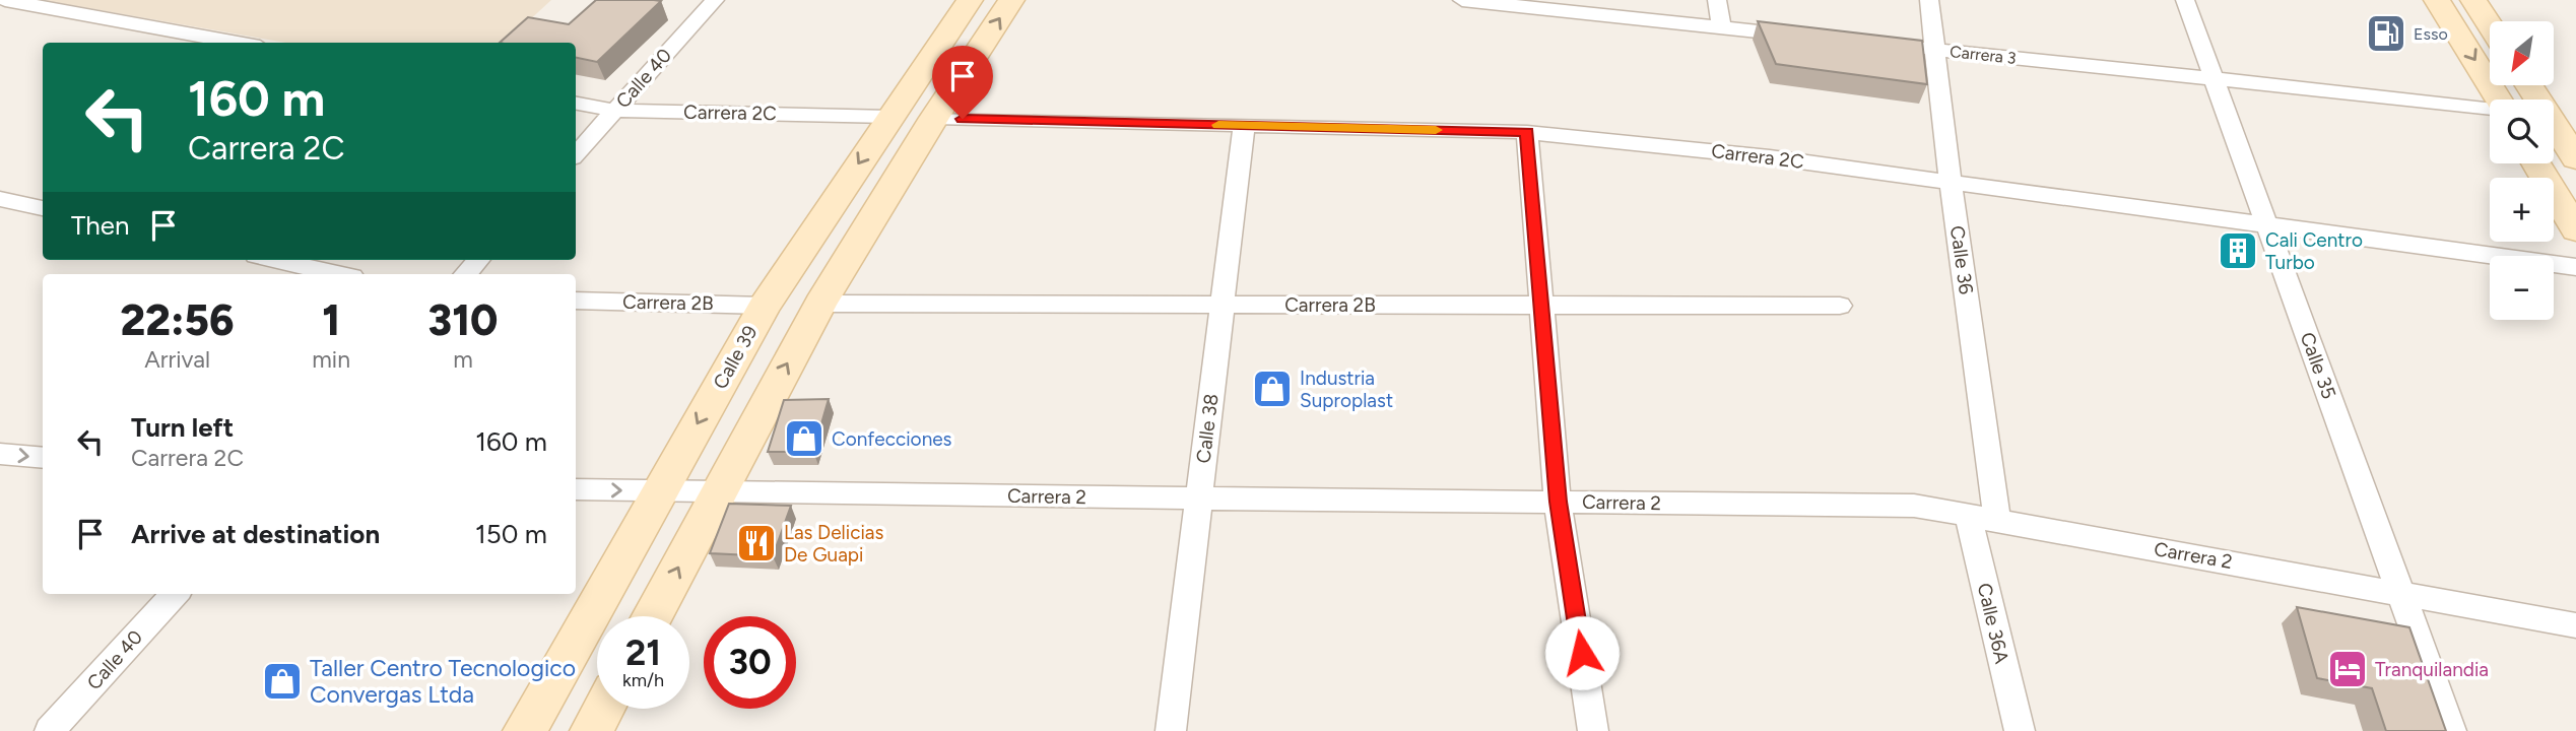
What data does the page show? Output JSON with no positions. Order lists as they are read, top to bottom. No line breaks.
{"streets":{"street":["Carrera 3","Calle 40","Carrera 2C","Calle 36","Carrera 2B","Calle 39","Calle 35","Calle 38","Carrera 2","Calle 36A"]},"crossings":[["Carrera 3","Calle 36"],["Carrera 3","Calle 35"],["Calle 40","Carrera 2C"],["Carrera 2C","Calle 36"],["Carrera 2C","Calle 39"],["Carrera 2C","Calle 35"],["Carrera 2C","Calle 38"],["Calle 36","Carrera 2"],["Carrera 2B","Calle 39"],["Carrera 2B","Calle 38"],["Calle 39","Carrera 2"],["Calle 35","Carrera 2"],["Calle 38","Carrera 2"],["Carrera 2","Calle 36A"]],"places":{"fuel station":["Esso"],"building":["Cali Centro Turbo"],"shop":["Industria Suproplast","Confecciones","Taller Centro Tecnologico Convergas Ltda"],"restaurant":["Las Delicias De Guapi"],"hotel":["Tranquilandia"]},"north":"bottom left","page":{"map_buttons":["+","−"],"turn":["160 m","Carrera 2C"],"then":"Then","eta":["22:56","Arrival","1","min","310","m"],"list":[{"name":"Turn left","note":"Carrera 2C","value":"160 m"},{"name":"Arrive at destination","value":"150 m"}],"speed":"21 km/h","limit":"30"}}
